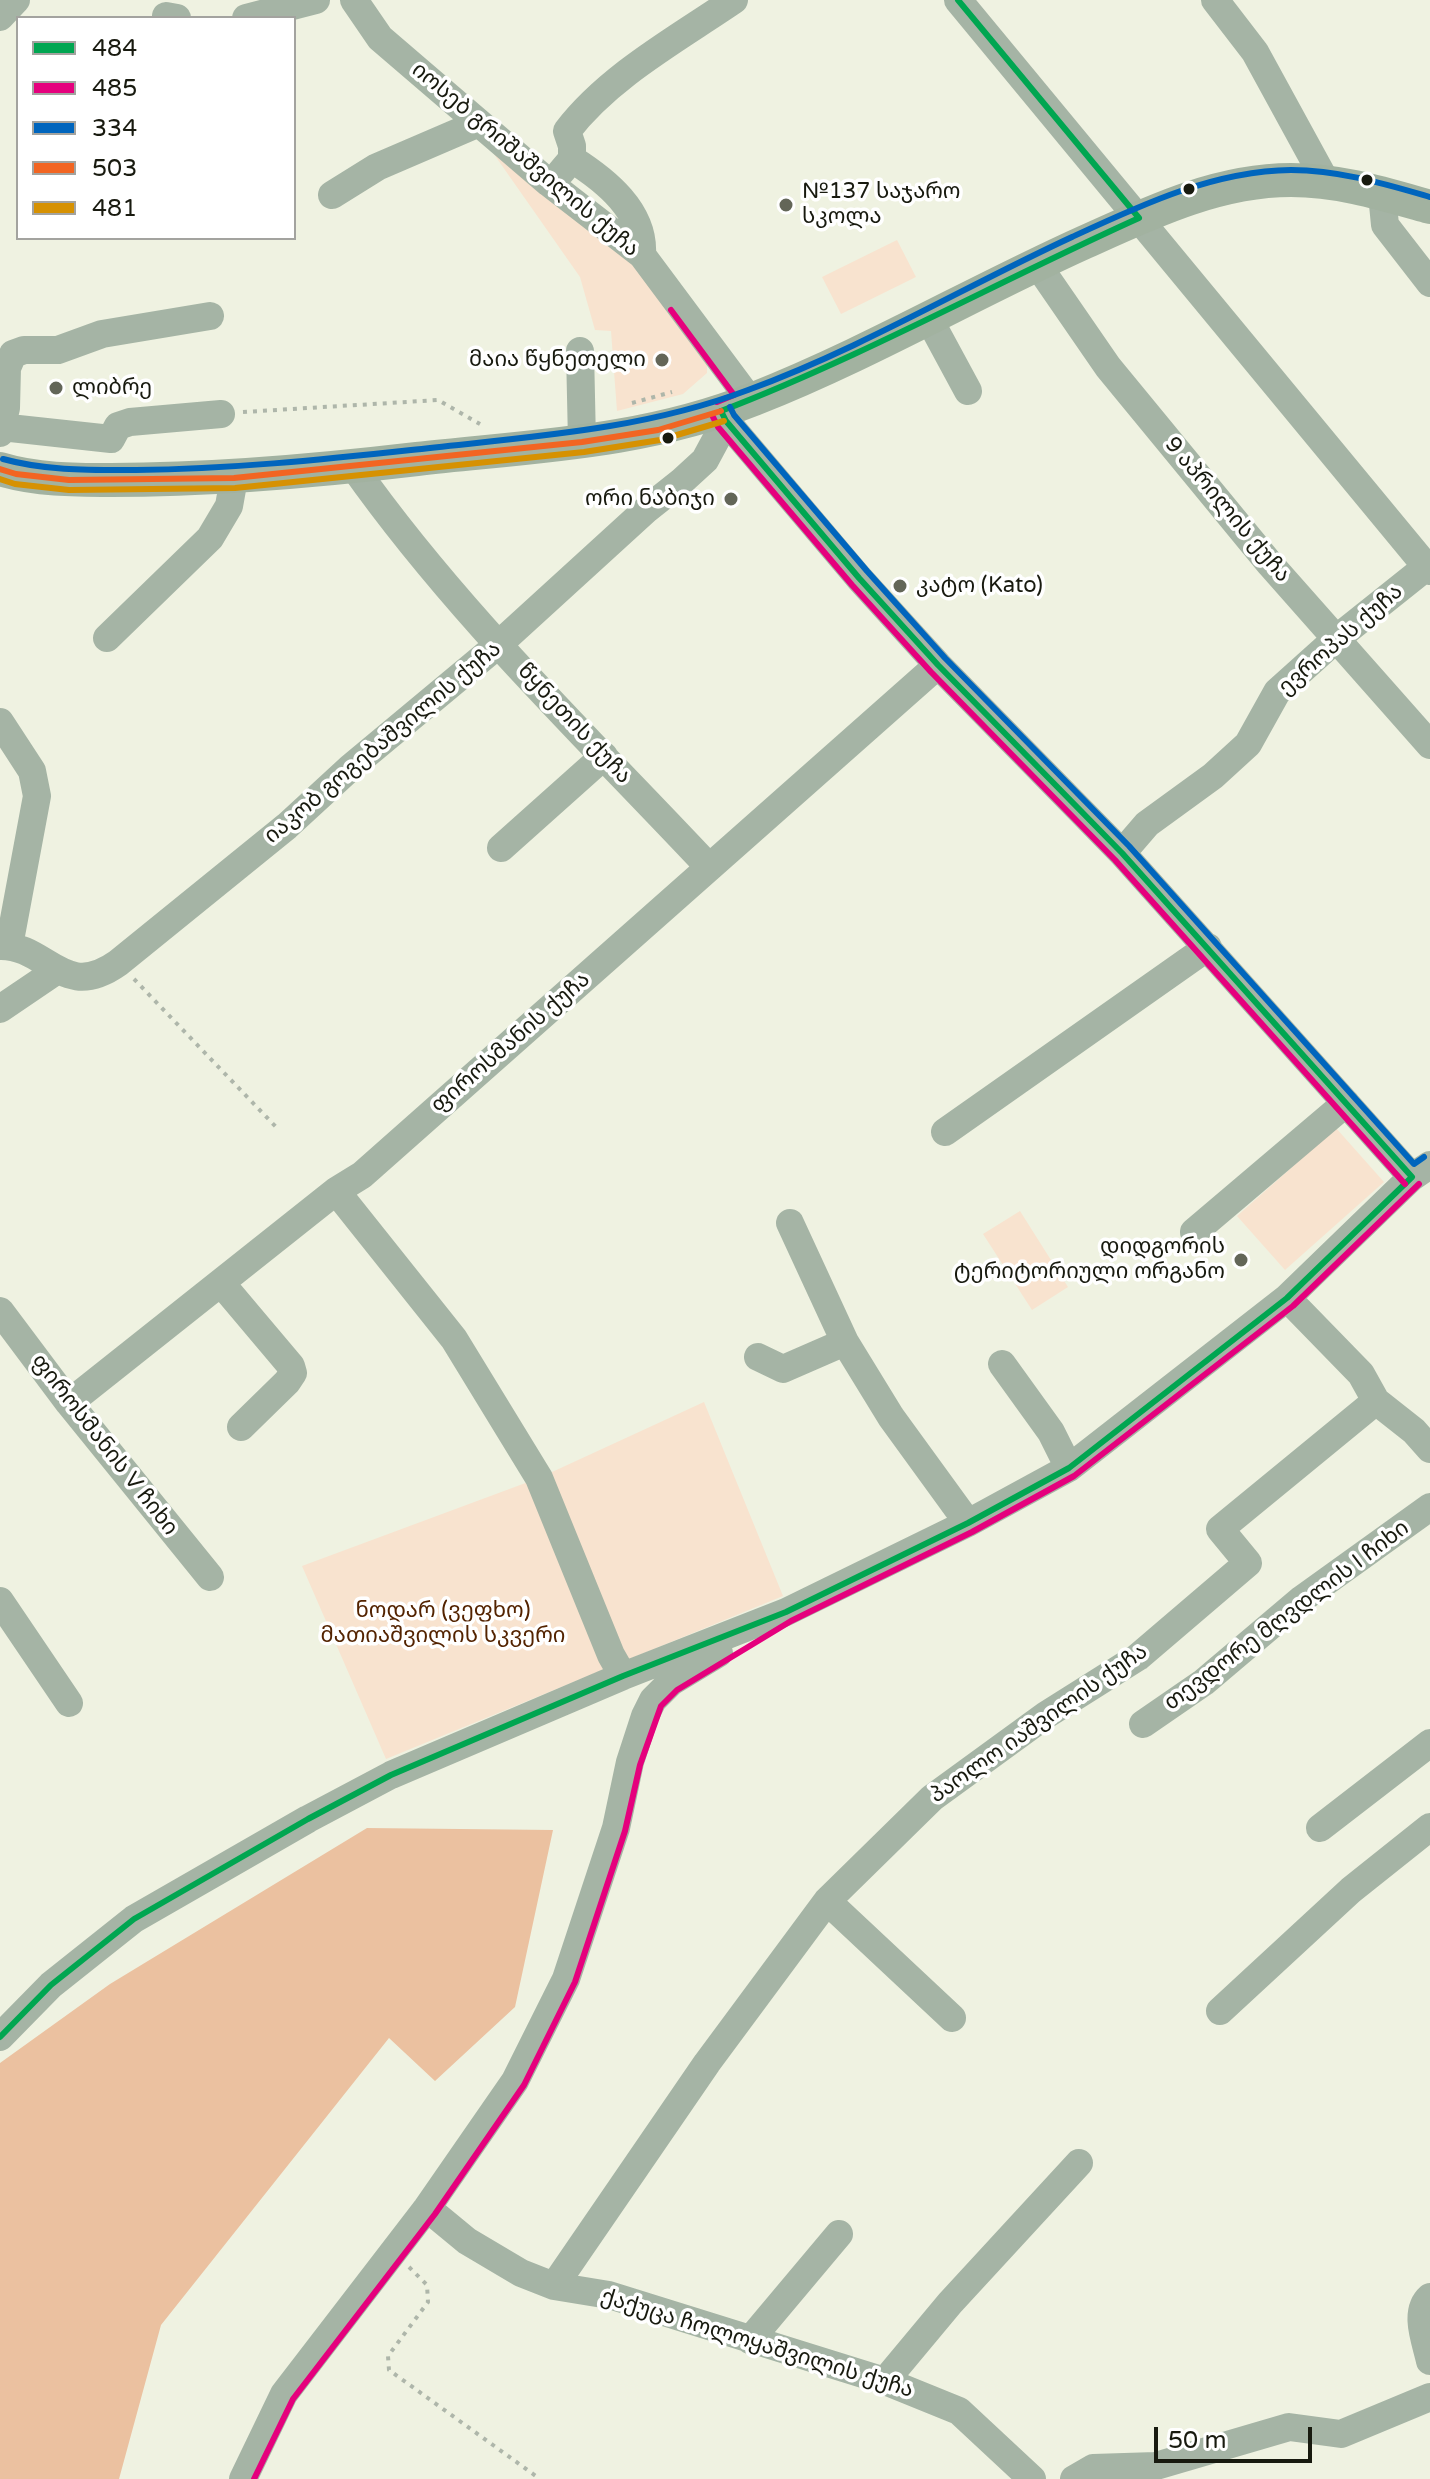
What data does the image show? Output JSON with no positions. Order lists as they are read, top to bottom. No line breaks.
{"streets":{"street":["იოსებ გრიშაშვილის ქუჩა","9 აპრილის ქუჩა","ევროპას ქუჩა","წყნეთის ქუჩა","იაკობ გოგებაშვილის ქუჩა","ფიროსმანის ქუჩა","ფიროსმანის V ჩიხი","თევდორე მღვდლის I ჩიხი","პაოლო იაშვილის ქუჩა","ქაქუცა ჩოლოყაშვილის ქუჩა"]},"crossings":[["იოსებ გრიშაშვილის ქუჩა","ევროპას ქუჩა"],["იოსებ გრიშაშვილის ქუჩა","იაკობ გოგებაშვილის ქუჩა"],["იოსებ გრიშაშვილის ქუჩა","ფიროსმანის ქუჩა"],["9 აპრილის ქუჩა","ევროპას ქუჩა"],["წყნეთის ქუჩა","იაკობ გოგებაშვილის ქუჩა"],["წყნეთის ქუჩა","ფიროსმანის ქუჩა"],["ფიროსმანის ქუჩა","ფიროსმანის V ჩიხი"],["პაოლო იაშვილის ქუჩა","ქაქუცა ჩოლოყაშვილის ქუჩა"]],"parks":["ნოდარ (ვეფხო) მათიაშვილის სკვერი"],"places":["№137 საჯარო სკოლა","მაია წყნეთელი","ლიბრე","ორი ნაბიჯი","კატო (Kato)","დიდგორის ტერიტორიული ორგანო"],"lines":["transit line 484","transit line 334","transit line 485","transit line 503","transit line 481"],"legend":["484","485","334","503","481"],"scale_bar":"50 m"}
